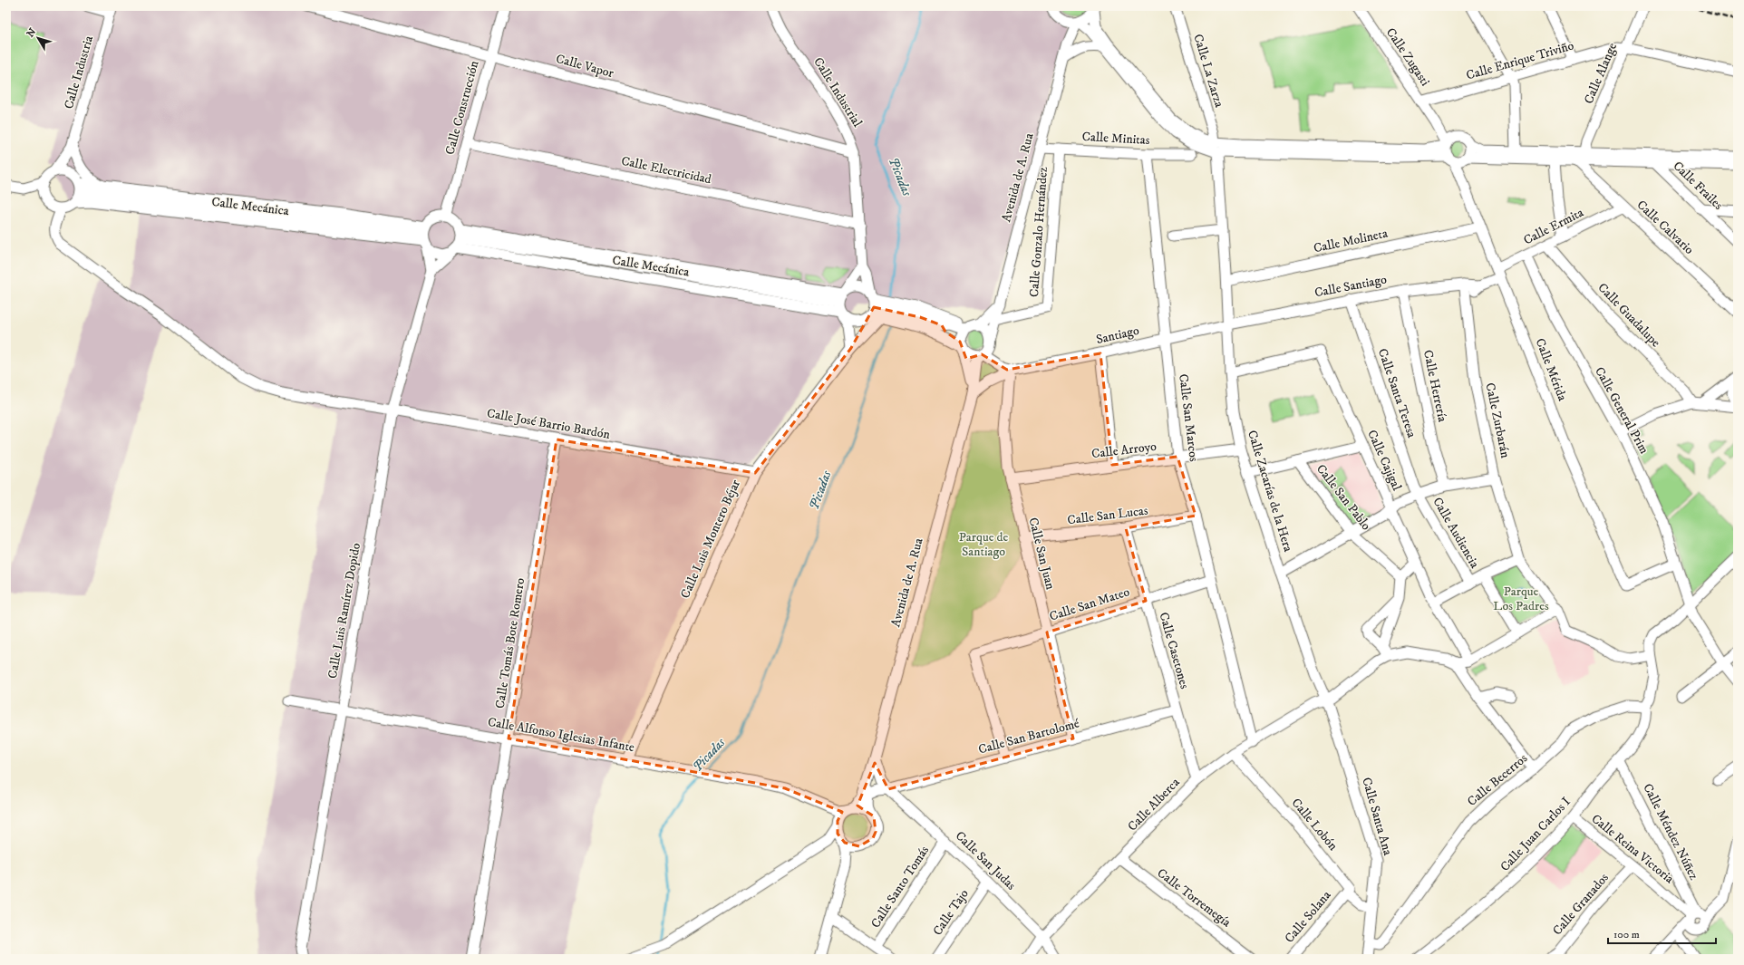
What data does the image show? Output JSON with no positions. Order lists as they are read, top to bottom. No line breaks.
{"streets":{"street":["Calle Zugasti","Calle Enrique Triviño","Calle Vapor","Calle La Zarza","Calle Industria","Calle Alange","Calle Industrial","Calle Construcción","Calle Minitas","Calle Electricidad","Avenida de A. Rua","Calle Frailes","Calle Mecánica","Calle Ermita","Calle Calvario","Calle Gonzalo Hernández","Calle Molineta","Calle Santiago","Calle Guadalupe","Santiago","Calle Mérida","Calle Herrería","Calle Santa Teresa","Calle General Prim","Calle San Marcos","Calle Zurbarán","Calle José Barrio Bardón","Calle Arroyo","Calle Cajigal","Calle Zacarías de la Hera","Calle San Pablo","Calle San Lucas","Calle Audiencia","Calle Luis Montero Béjar","Calle San Juan","Calle San Mateo","Calle Luis Ramírez Dopido","Calle Tomás Bote Romero","Calle Casetones","Calle Alfonso Iglesias Infante","Calle San Bartolomé","Calle Becerros","Calle Alberca","Calle Santa Ana","Calle Lobón","Calle Méndez Núñez","Calle Juan Carlos I","Calle Reina Victoria","Calle San Judas","Calle Santo Tomás","Calle Torremegía","Calle Granados","Calle Tajo","Calle Solana"]},"crossings":[["Calle Zugasti","Calle Enrique Triviño"],["Calle Zugasti","Calle Mérida"],["Calle Enrique Triviño","Calle Alange"],["Calle Vapor","Calle Industrial"],["Calle Vapor","Calle Construcción"],["Calle La Zarza","Calle Zacarías de la Hera"],["Calle Industria","Calle Mecánica"],["Calle Industria","Calle José Barrio Bardón"],["Calle Industrial","Calle Electricidad"],["Calle Industrial","Calle Luis Montero Béjar"],["Calle Construcción","Calle Electricidad"],["Calle Construcción","Calle Mecánica"],["Calle Construcción","Calle Luis Ramírez Dopido"],["Calle Minitas","Avenida de A. Rua"],["Calle Minitas","Calle Gonzalo Hernández"],["Calle Minitas","Calle San Marcos"],["Avenida de A. Rua","Calle Gonzalo Hernández"],["Avenida de A. Rua","Santiago"],["Avenida de A. Rua","Calle Alfonso Iglesias Infante"],["Avenida de A. Rua","Calle San Judas"],["Calle Mecánica","Calle José Barrio Bardón"],["Calle Mecánica","Calle Luis Ramírez Dopido"],["Calle Ermita","Calle Calvario"],["Calle Ermita","Calle Santiago"],["Calle Ermita","Calle Guadalupe"],["Calle Ermita","Calle Mérida"],["Calle Ermita","Calle General Prim"],["Calle Molineta","Calle Mérida"],["Calle Molineta","Calle Zacarías de la Hera"],["Calle Santiago","Santiago"],["Calle Santiago","Calle Mérida"],["Calle Santiago","Calle Herrería"],["Calle Santiago","Calle Santa Teresa"],["Calle Santiago","Calle Zurbarán"],["Calle Santiago","Calle Zacarías de la Hera"],["Santiago","Calle San Marcos"],["Santiago","Calle Zacarías de la Hera"],["Santiago","Calle San Juan"],["Calle Mérida","Calle General Prim"],["Calle Santa Teresa","Calle Audiencia"],["Calle General Prim","Calle Juan Carlos I"],["Calle San Marcos","Calle Arroyo"],["Calle San Marcos","Calle San Lucas"],["Calle San Marcos","Calle San Mateo"],["Calle San Marcos","Calle Alberca"],["Calle Zurbarán","Calle Juan Carlos I"],["Calle José Barrio Bardón","Calle Luis Montero Béjar"],["Calle José Barrio Bardón","Calle Luis Ramírez Dopido"],["Calle José Barrio Bardón","Calle Tomás Bote Romero"],["Calle Arroyo","Calle Zacarías de la Hera"],["Calle Arroyo","Calle San Juan"],["Calle Cajigal","Calle Zacarías de la Hera"],["Calle Zacarías de la Hera","Calle Alberca"],["Calle Zacarías de la Hera","Calle Santa Ana"],["Calle San Lucas","Calle San Juan"],["Calle San Lucas","Calle Casetones"],["Calle Luis Montero Béjar","Calle Alfonso Iglesias Infante"],["Calle San Juan","Calle San Mateo"],["Calle San Juan","Calle San Bartolomé"],["Calle San Mateo","Calle Casetones"],["Calle San Mateo","Calle San Bartolomé"],["Calle Luis Ramírez Dopido","Calle Alfonso Iglesias Infante"],["Calle Tomás Bote Romero","Calle Alfonso Iglesias Infante"],["Calle Casetones","Calle San Bartolomé"],["Calle Casetones","Calle Alberca"],["Calle San Bartolomé","Calle San Judas"],["Calle Becerros","Calle Santa Ana"],["Calle Becerros","Calle Juan Carlos I"],["Calle Alberca","Calle Santa Ana"],["Calle Alberca","Calle Lobón"],["Calle Alberca","Calle San Judas"],["Calle Alberca","Calle Torremegía"],["Calle Santa Ana","Calle Lobón"],["Calle Lobón","Calle Solana"],["Calle Méndez Núñez","Calle Juan Carlos I"],["Calle Méndez Núñez","Calle Reina Victoria"],["Calle Juan Carlos I","Calle Reina Victoria"],["Calle Reina Victoria","Calle Granados"],["Calle San Judas","Calle Santo Tomás"],["Calle San Judas","Calle Tajo"]],"water":["Picadas"],"parks":["Parque de Santiago","Parque Los Padres"],"scale_bar":"100 m","north":"top left"}
